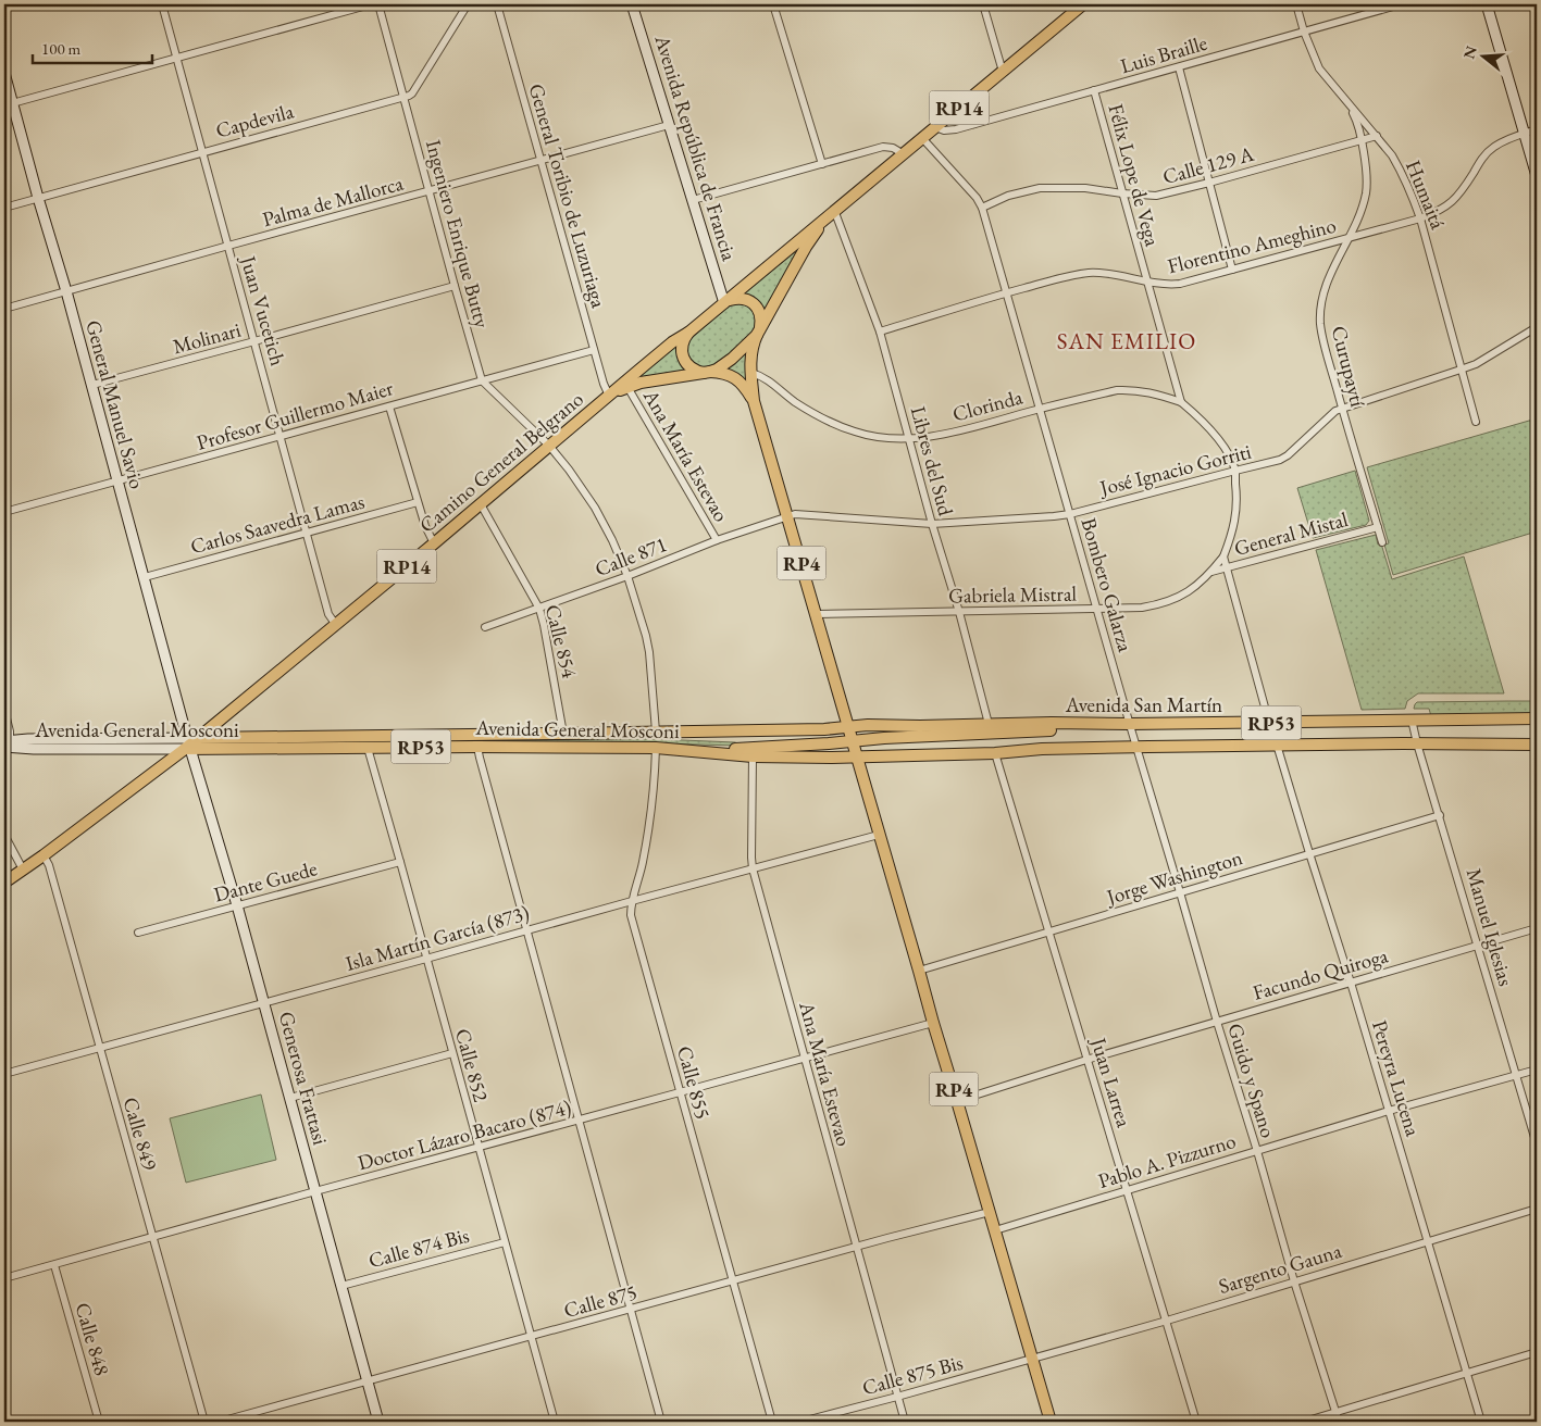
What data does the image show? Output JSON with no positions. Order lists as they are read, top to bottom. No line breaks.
{"streets":{"main road":["RP14","Avenida República de Francia","General Manuel Savio","Camino General Belgrano","RP4","Avenida San Martín","RP53","Avenida General Mosconi","Generosa Frattasi"],"street":["Luis Braille","Capdevila","Calle 129 A","Félix Lope de Vega","Humaitá","General Toribio de Luzuriaga","Palma de Mallorca","Ingeniero Enrique Butty","Florentino Ameghino","Juan Vucetich","Molinari","Curupaytí","Clorinda","Profesor Guillermo Maier","Ana María Estevao","Libres del Sud","José Ignacio Gorriti","Carlos Saavedra Lamas","General Mistal","Calle 871","Bombero Galarza","Gabriela Mistral","Calle 854","Jorge Washington","Dante Guede","Manuel Iglesias","Isla Martín García (873)","Facundo Quiroga","Calle 852","Pereyra Lucena","Guido y Spano","Calle 855","Juan Larrea","Calle 849","Doctor Lázaro Bacaro (874)","Pablo A. Pizzurno","Calle 874 Bis","Sargento Gauna","Calle 875","Calle 848","Calle 875 Bis"]},"crossings":[["Luis Braille","Félix Lope de Vega"],["Luis Braille","Humaitá"],["Luis Braille","Camino General Belgrano"],["Capdevila","Ingeniero Enrique Butty"],["Capdevila","Juan Vucetich"],["Capdevila","General Manuel Savio"],["Avenida República de Francia","Palma de Mallorca"],["Avenida República de Francia","Camino General Belgrano"],["Avenida República de Francia","RP4"],["Calle 129 A","Félix Lope de Vega"],["Calle 129 A","Humaitá"],["Calle 129 A","Curupaytí"],["Calle 129 A","Bombero Galarza"],["Félix Lope de Vega","Florentino Ameghino"],["Félix Lope de Vega","Clorinda"],["Humaitá","Florentino Ameghino"],["Humaitá","Curupaytí"],["Humaitá","José Ignacio Gorriti"],["General Toribio de Luzuriaga","Palma de Mallorca"],["General Toribio de Luzuriaga","Profesor Guillermo Maier"],["General Toribio de Luzuriaga","Camino General Belgrano"],["Palma de Mallorca","Ingeniero Enrique Butty"],["Palma de Mallorca","Juan Vucetich"],["Palma de Mallorca","General Manuel Savio"],["Ingeniero Enrique Butty","Molinari"],["Ingeniero Enrique Butty","Profesor Guillermo Maier"],["Ingeniero Enrique Butty","Camino General Belgrano"],["Ingeniero Enrique Butty","Calle 871"],["Ingeniero Enrique Butty","Avenida General Mosconi"],["Florentino Ameghino","Curupaytí"],["Florentino Ameghino","Libres del Sud"],["Florentino Ameghino","Bombero Galarza"],["Juan Vucetich","Molinari"],["Juan Vucetich","Profesor Guillermo Maier"],["Juan Vucetich","Camino General Belgrano"],["Juan Vucetich","Carlos Saavedra Lamas"],["Molinari","General Manuel Savio"],["Curupaytí","José Ignacio Gorriti"],["Curupaytí","General Mistal"],["General Manuel Savio","Profesor Guillermo Maier"],["General Manuel Savio","Camino General Belgrano"],["General Manuel Savio","Carlos Saavedra Lamas"],["General Manuel Savio","Avenida General Mosconi"],["General Manuel Savio","Generosa Frattasi"],["Clorinda","Libres del Sud"],["Clorinda","RP4"],["Clorinda","Bombero Galarza"],["Ana María Estevao","Camino General Belgrano"],["Ana María Estevao","Calle 871"],["Ana María Estevao","Avenida General Mosconi"],["Ana María Estevao","Isla Martín García (873)"],["Ana María Estevao","Doctor Lázaro Bacaro (874)"],["Ana María Estevao","Calle 875"],["Ana María Estevao","Calle 875 Bis"],["Libres del Sud","Camino General Belgrano"],["Libres del Sud","José Ignacio Gorriti"],["Libres del Sud","Gabriela Mistral"],["Libres del Sud","Avenida San Martín"],["Camino General Belgrano","RP4"],["Camino General Belgrano","Bombero Galarza"],["Camino General Belgrano","Calle 854"],["Camino General Belgrano","Avenida General Mosconi"],["Camino General Belgrano","Generosa Frattasi"],["Camino General Belgrano","Calle 849"],["José Ignacio Gorriti","Calle 871"],["José Ignacio Gorriti","RP4"],["José Ignacio Gorriti","Bombero Galarza"],["General Mistal","Gabriela Mistral"],["Calle 871","RP4"],["Calle 871","Calle 854"],["RP4","Gabriela Mistral"],["RP4","Avenida San Martín"],["RP4","RP53"],["RP4","Avenida General Mosconi"],["RP4","Jorge Washington"],["RP4","Isla Martín García (873)"],["RP4","Facundo Quiroga"],["RP4","Doctor Lázaro Bacaro (874)"],["RP4","Pablo A. Pizzurno"],["RP4","Sargento Gauna"],["RP4","Calle 875"],["RP4","Calle 875 Bis"],["Bombero Galarza","Gabriela Mistral"],["Bombero Galarza","Avenida San Martín"],["Bombero Galarza","Guido y Spano"],["Calle 854","Avenida General Mosconi"],["Avenida San Martín","RP53"],["Avenida San Martín","Avenida General Mosconi"],["Avenida San Martín","Manuel Iglesias"],["Avenida San Martín","Pereyra Lucena"],["Avenida San Martín","Guido y Spano"],["Avenida San Martín","Juan Larrea"],["RP53","Avenida General Mosconi"],["RP53","Calle 855"],["Avenida General Mosconi","Calle 852"],["Avenida General Mosconi","Generosa Frattasi"],["Avenida General Mosconi","Calle 855"],["Jorge Washington","Manuel Iglesias"],["Jorge Washington","Pereyra Lucena"],["Jorge Washington","Guido y Spano"],["Jorge Washington","Juan Larrea"],["Dante Guede","Calle 852"],["Dante Guede","Generosa Frattasi"],["Manuel Iglesias","Facundo Quiroga"],["Manuel Iglesias","Pablo A. Pizzurno"],["Isla Martín García (873)","Calle 852"],["Isla Martín García (873)","Generosa Frattasi"],["Isla Martín García (873)","Calle 855"],["Isla Martín García (873)","Calle 849"],["Facundo Quiroga","Pereyra Lucena"],["Facundo Quiroga","Guido y Spano"],["Facundo Quiroga","Juan Larrea"],["Calle 852","Doctor Lázaro Bacaro (874)"],["Calle 852","Calle 874 Bis"],["Calle 852","Calle 875"],["Generosa Frattasi","Doctor Lázaro Bacaro (874)"],["Generosa Frattasi","Calle 874 Bis"],["Generosa Frattasi","Calle 875"],["Pereyra Lucena","Pablo A. Pizzurno"],["Pereyra Lucena","Sargento Gauna"],["Guido y Spano","Pablo A. Pizzurno"],["Guido y Spano","Sargento Gauna"],["Calle 855","Doctor Lázaro Bacaro (874)"],["Calle 855","Calle 875"],["Juan Larrea","Pablo A. Pizzurno"],["Juan Larrea","Sargento Gauna"],["Calle 849","Doctor Lázaro Bacaro (874)"],["Doctor Lázaro Bacaro (874)","Calle 848"],["Sargento Gauna","Calle 875 Bis"]],"districts":["SAN EMILIO"],"scale_bar":"100 m","north":"left"}
